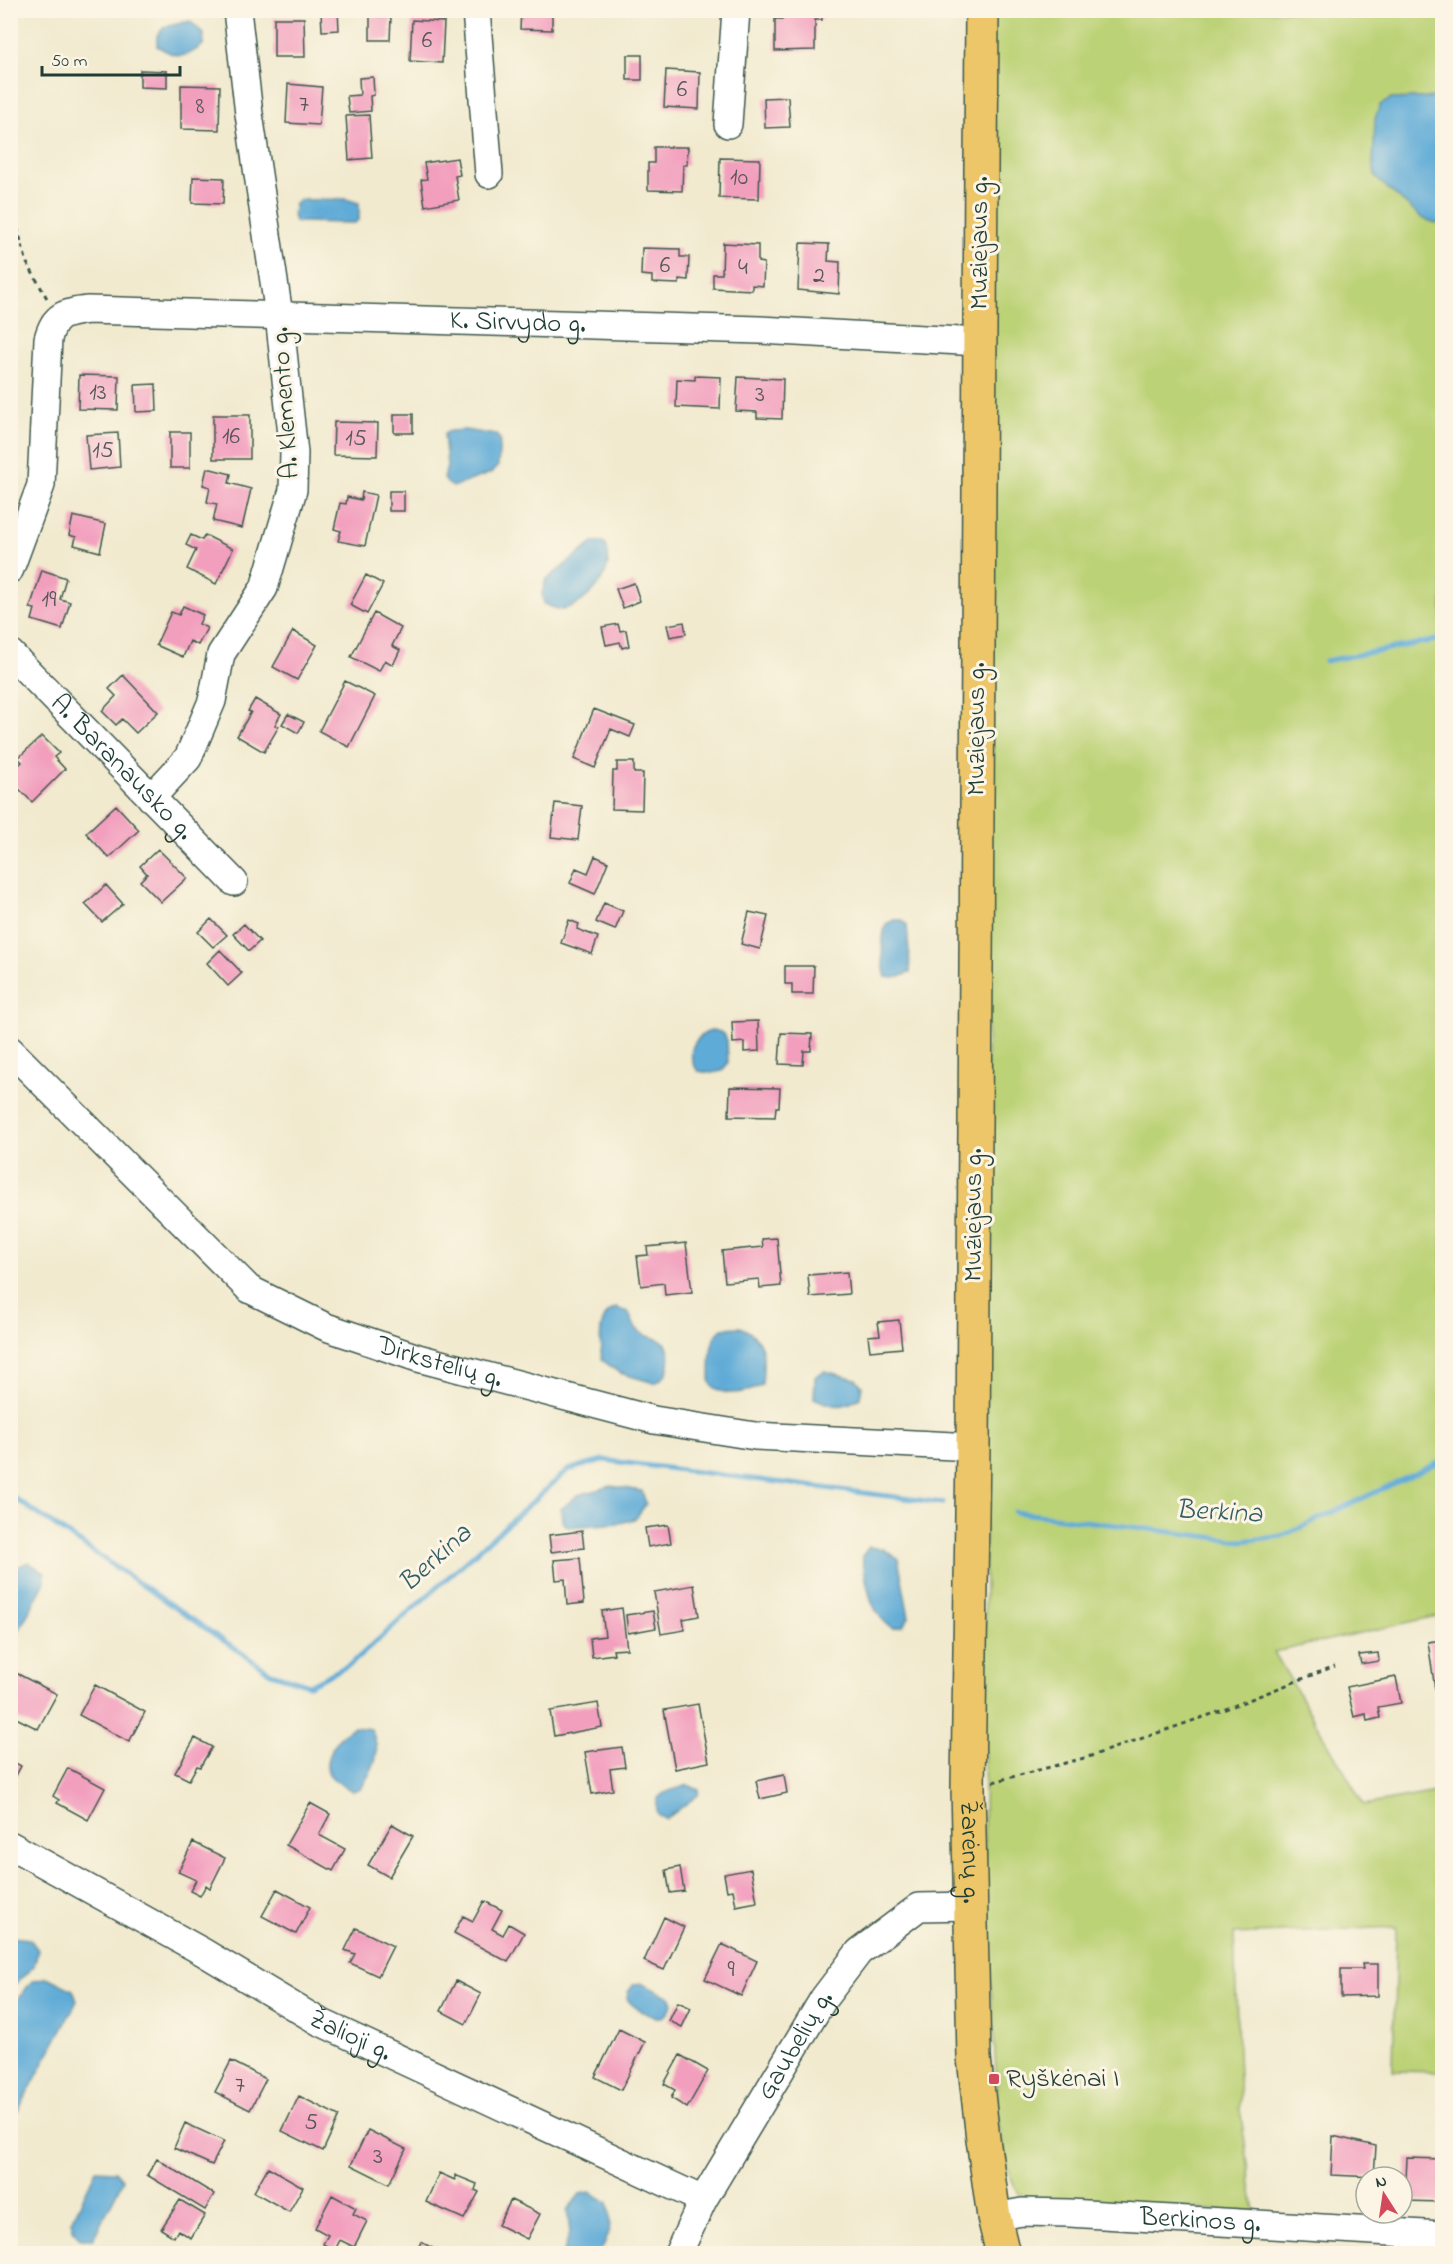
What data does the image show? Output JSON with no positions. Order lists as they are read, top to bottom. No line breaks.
{"streets":{"main road":["Muziejaus g.","Žarėnų g."],"street":["K. Sirvydo g.","A. Klemento g.","A. Baranausko g.","Dirkstelių g.","Žalioji g.","Gaubelių g.","Berkinos g."]},"crossings":[["Muziejaus g.","K. Sirvydo g."],["Muziejaus g.","Dirkstelių g."],["Muziejaus g.","Žarėnų g."],["K. Sirvydo g.","A. Klemento g."],["A. Klemento g.","A. Baranausko g."],["Dirkstelių g.","Žarėnų g."],["Žarėnų g.","Gaubelių g."],["Žarėnų g.","Berkinos g."],["Žalioji g.","Gaubelių g."]],"water":["Berkina"],"places":{"transit":["Ryškėnai I"]},"house_numbers":["6","6","7","8","10","6","4","2","13","3","16","15","15","19","9","7","5","3"],"scale_bar":"50 m","north":"top"}
